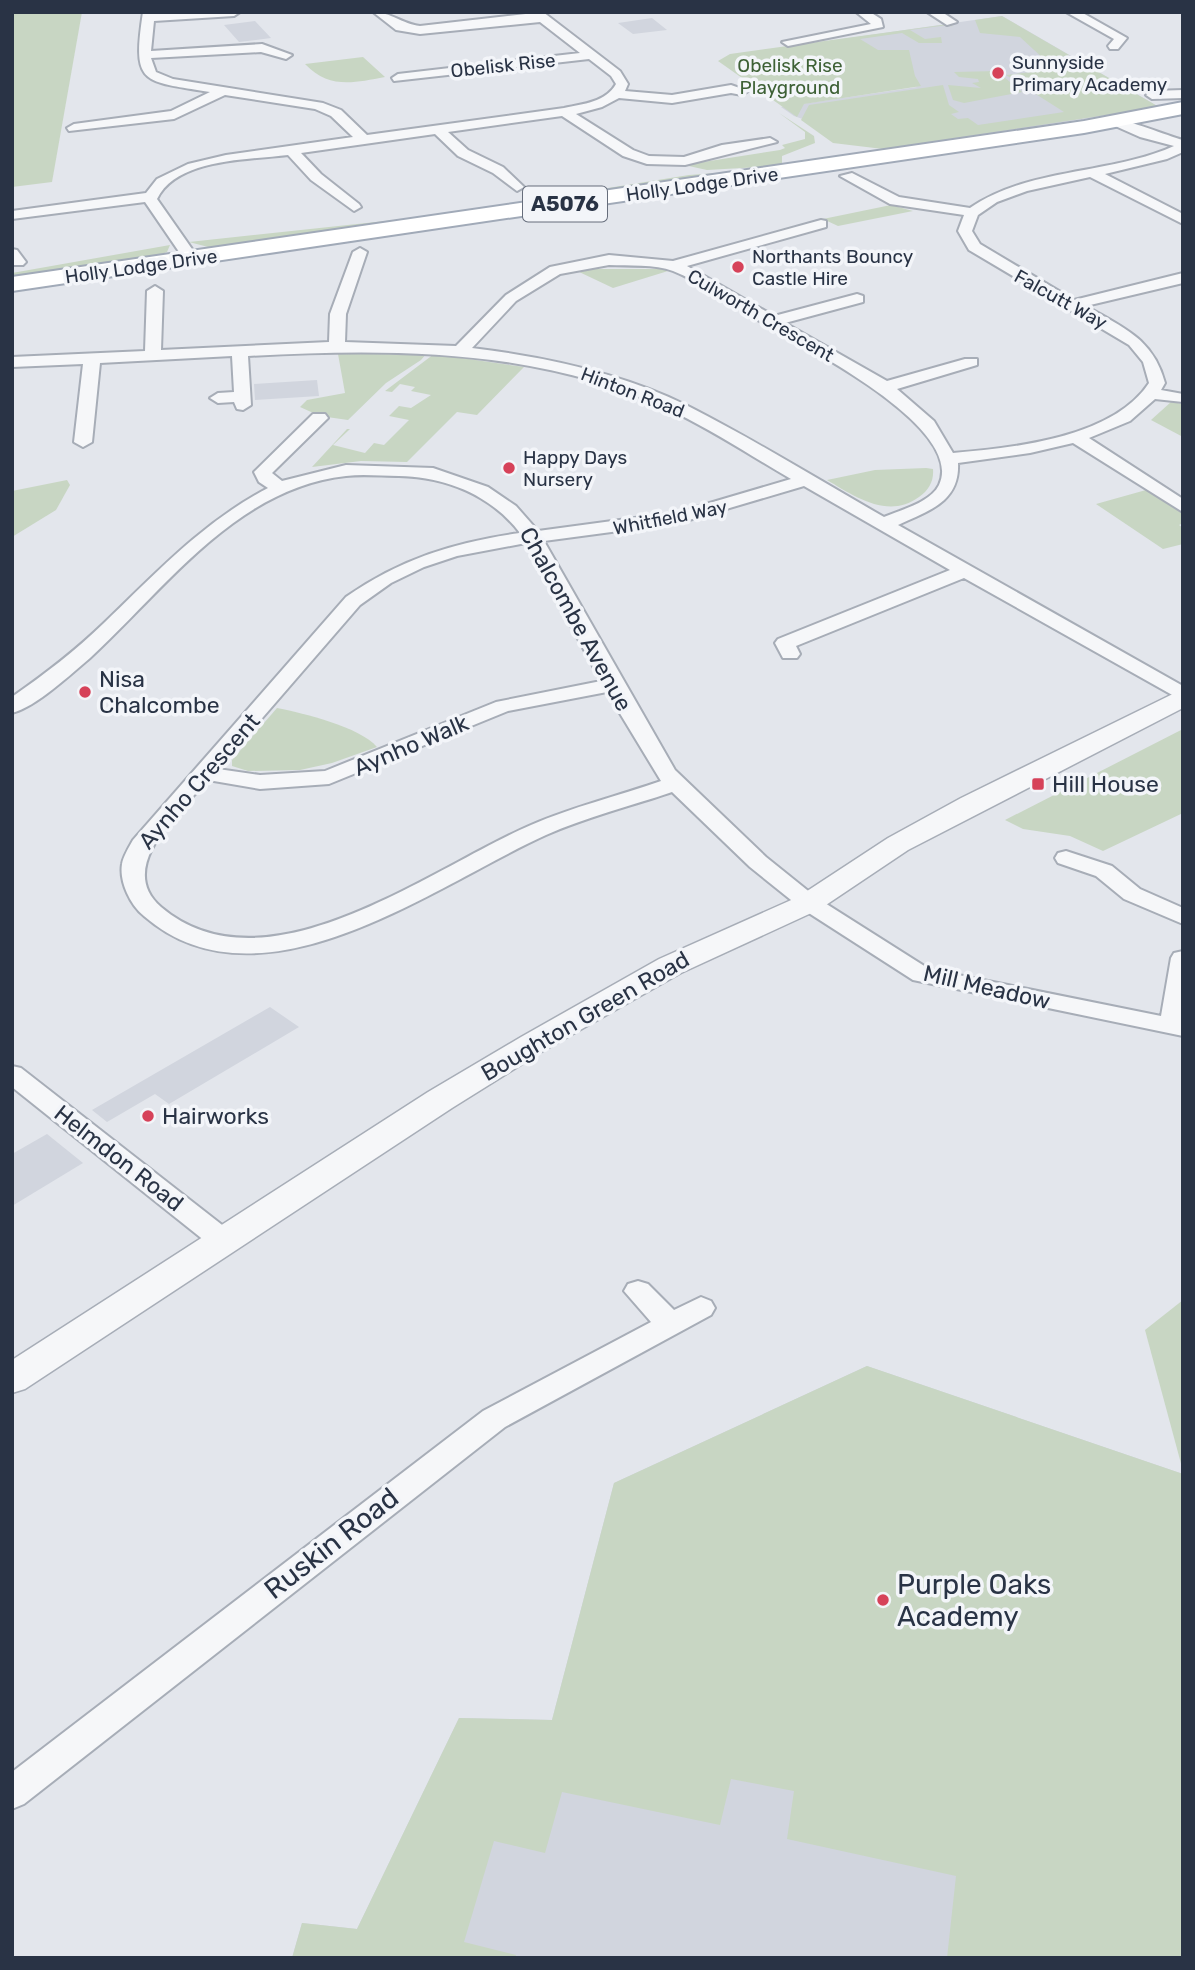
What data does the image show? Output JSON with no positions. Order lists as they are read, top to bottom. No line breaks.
{"streets":{"main road":["Holly Lodge Drive","A5076"],"street":["Obelisk Rise","Falcutt Way","Culworth Crescent","Hinton Road","Whitfield Way","Chalcombe Avenue","Aynho Walk","Aynho Crescent","Mill Meadow","Boughton Green Road","Helmdon Road","Ruskin Road"]},"crossings":[["Culworth Crescent","Hinton Road"],["Hinton Road","Whitfield Way"],["Hinton Road","Boughton Green Road"],["Whitfield Way","Chalcombe Avenue"],["Whitfield Way","Aynho Crescent"],["Chalcombe Avenue","Aynho Walk"],["Chalcombe Avenue","Aynho Crescent"],["Chalcombe Avenue","Mill Meadow"],["Chalcombe Avenue","Boughton Green Road"],["Aynho Walk","Aynho Crescent"],["Mill Meadow","Boughton Green Road"],["Boughton Green Road","Helmdon Road"]],"parks":["Obelisk Rise Playground"],"places":{"other":["Sunnyside Primary Academy","Northants Bouncy Castle Hire","Happy Days Nursery","Nisa Chalcombe","Hairworks","Purple Oaks Academy"],"transit":["Hill House"]}}
